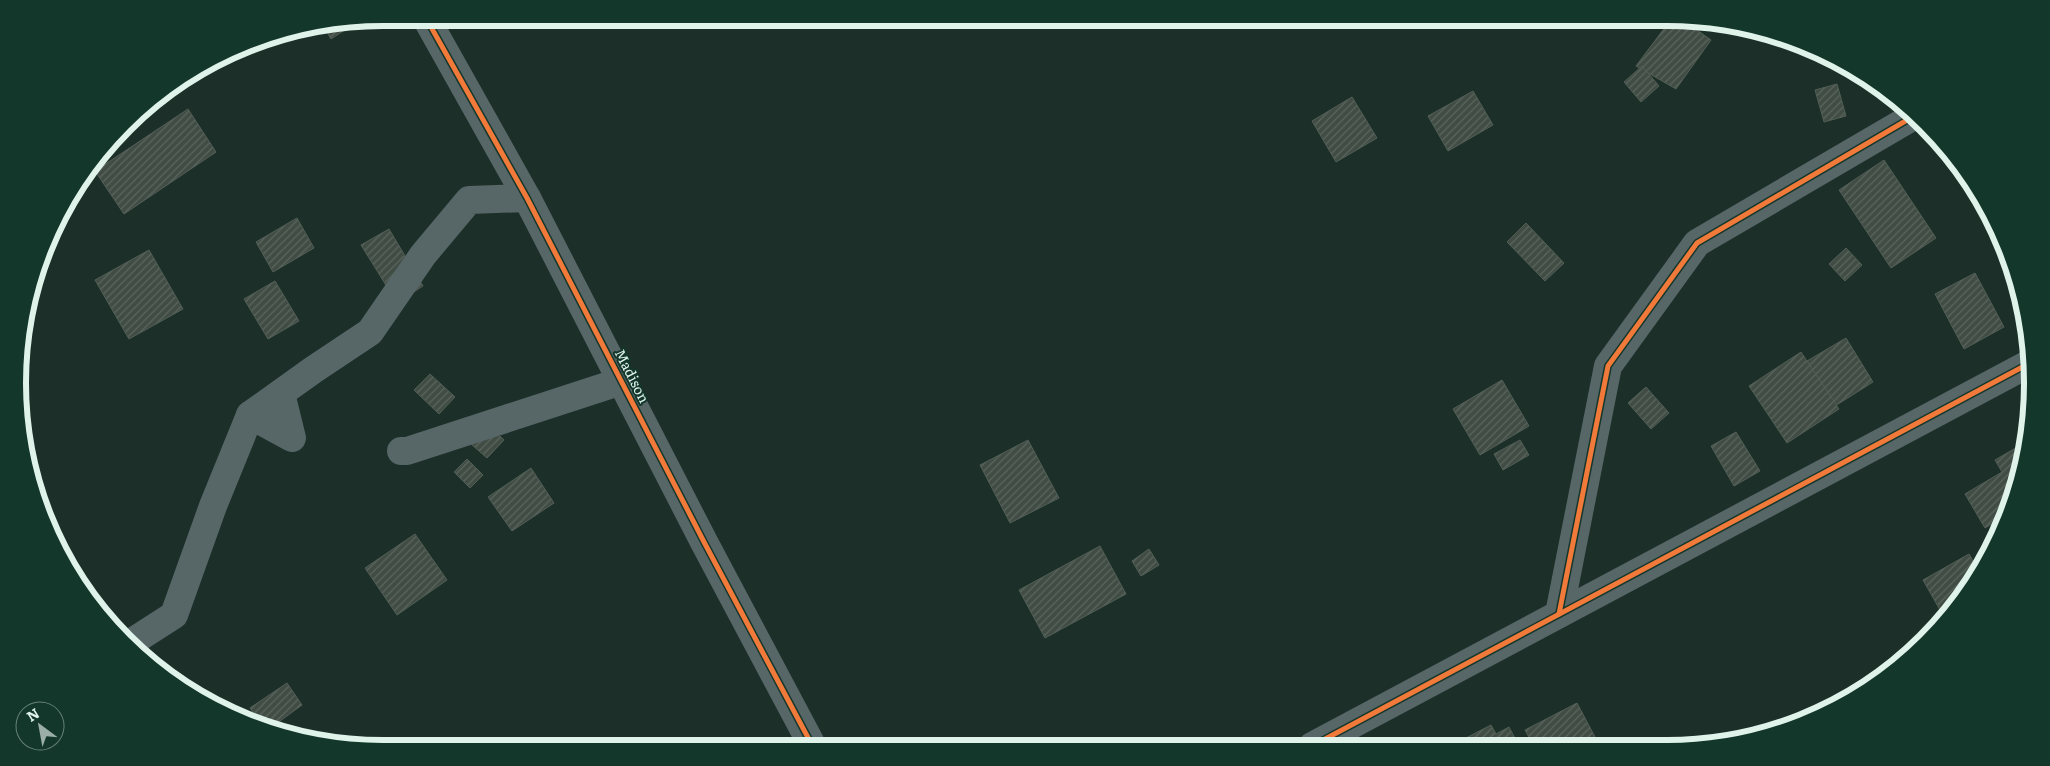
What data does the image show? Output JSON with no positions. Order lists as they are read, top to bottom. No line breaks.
{"streets":{"street":["Madison"]},"north":"top left"}
